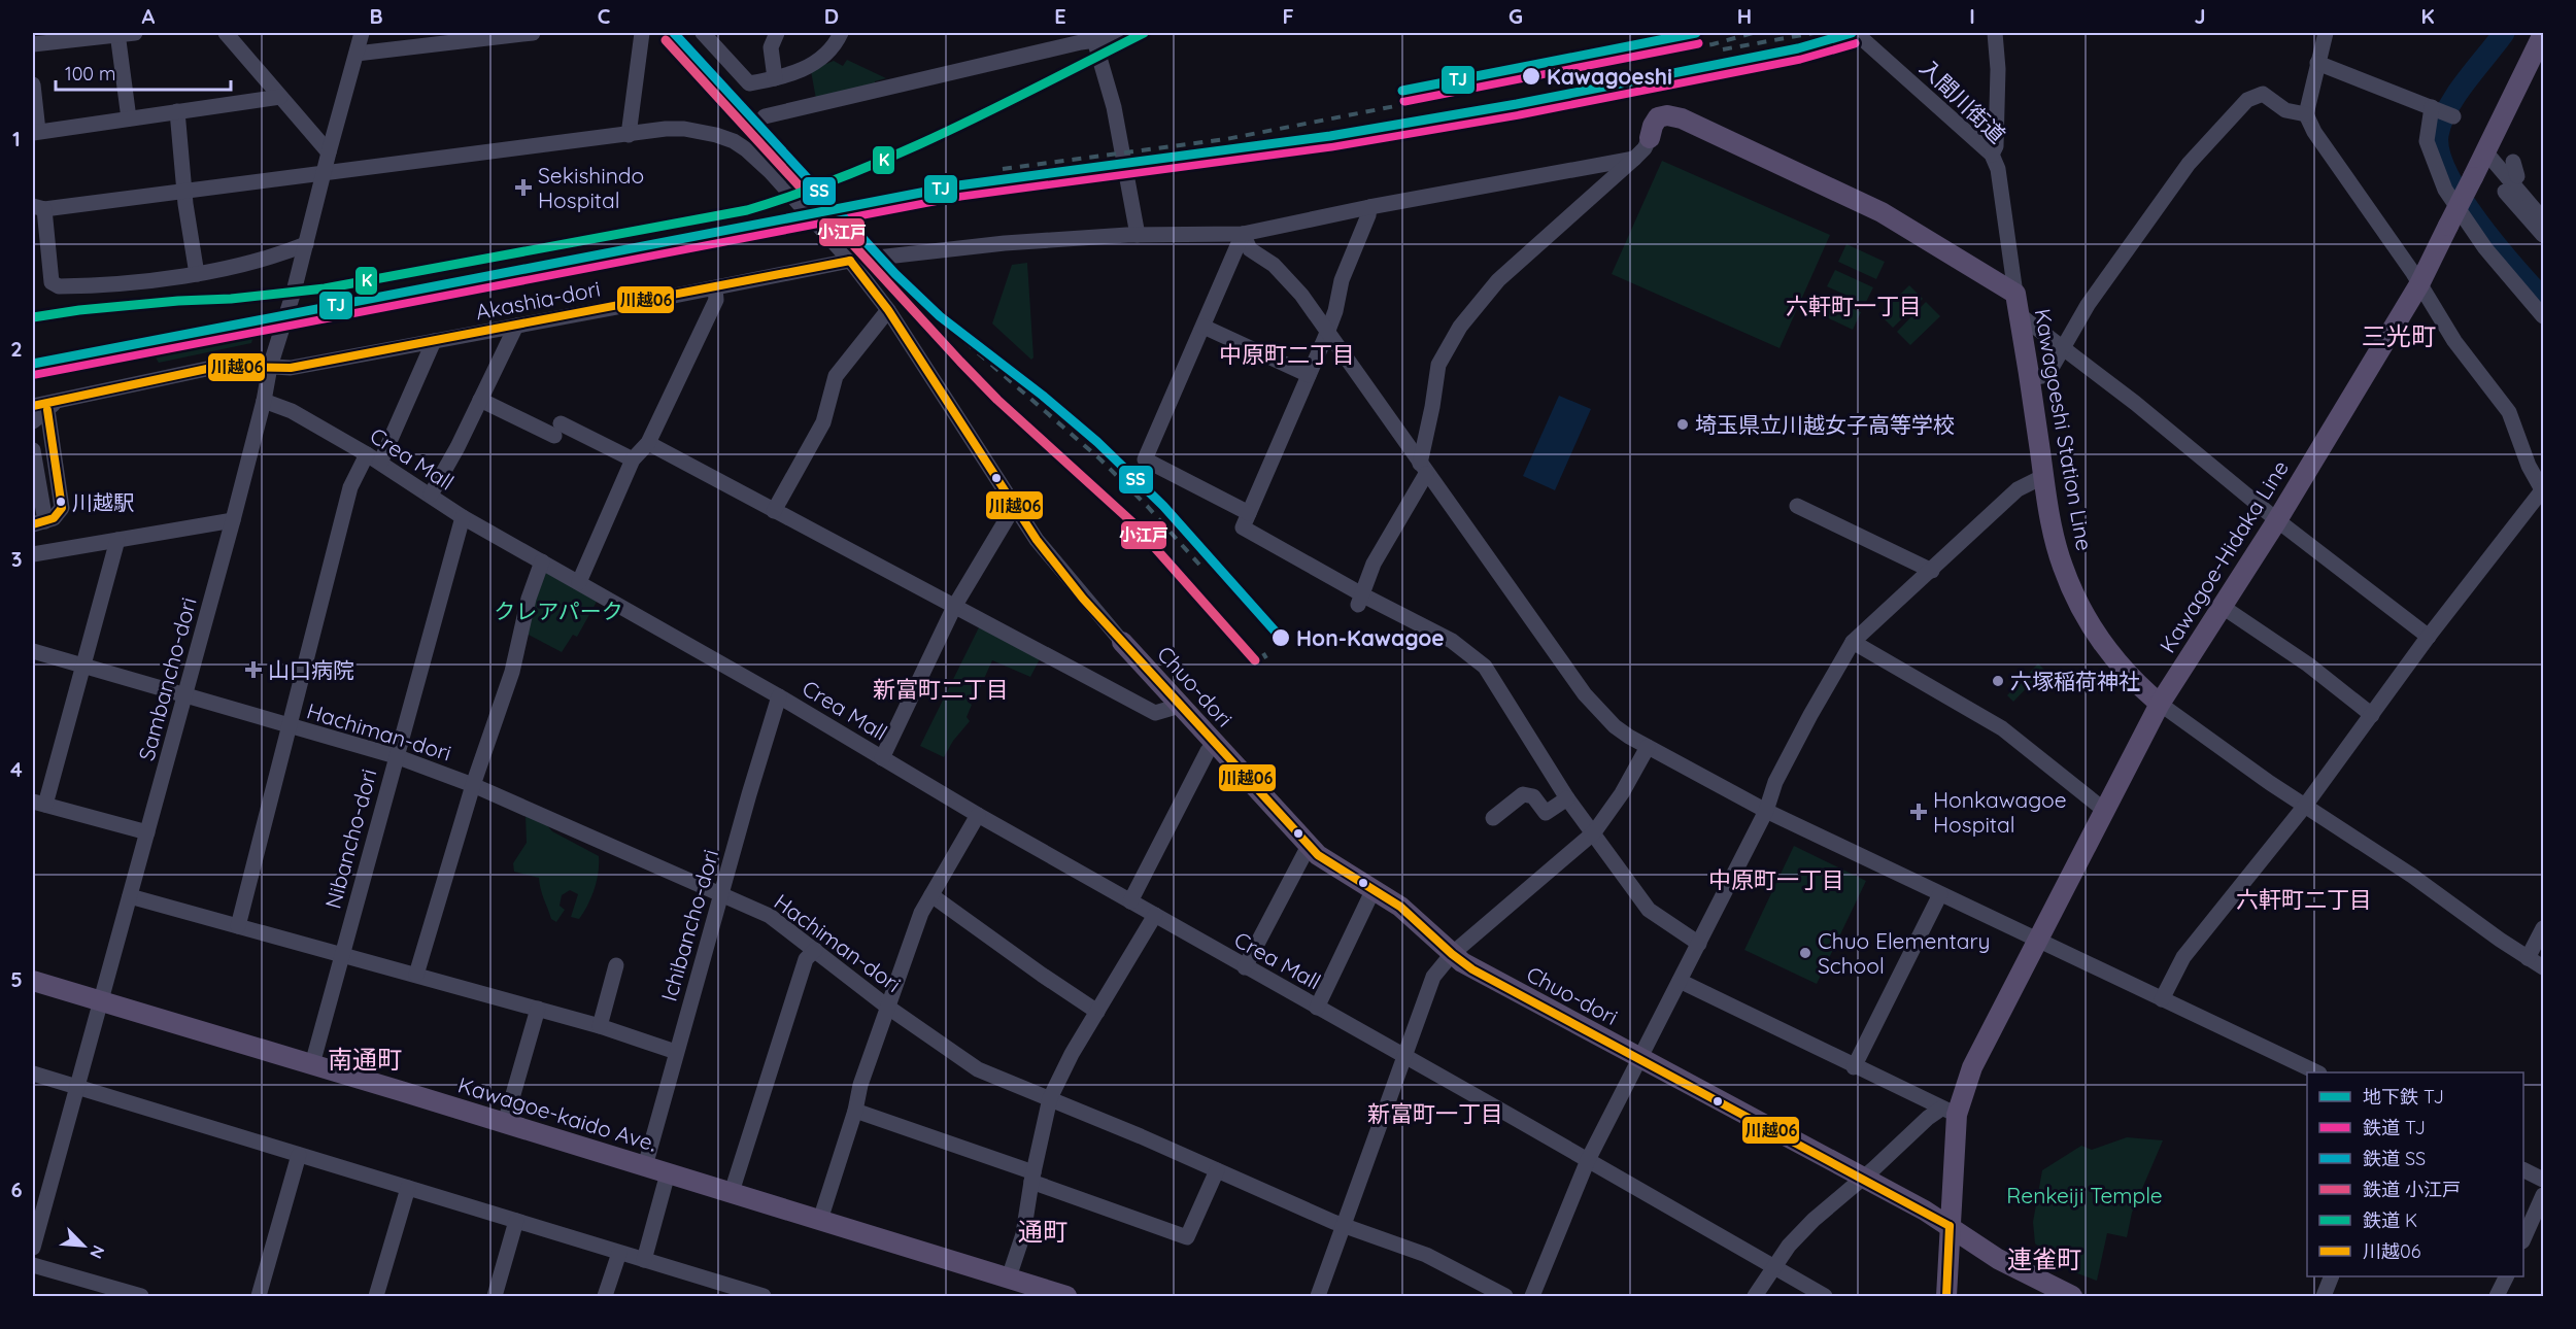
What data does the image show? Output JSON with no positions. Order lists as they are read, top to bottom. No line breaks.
{"streets":{"main road":["Kawagoeshi Station Line","Kawagoe-Hidaka Line","Chuo-dori","Kawagoe-kaido Ave."],"street":["入間川街道","Akashia-dori","Crea Mall","Sambancho-dori","Hachiman-dori","Nibancho-dori","Ichibancho-dori"]},"crossings":[["入間川街道","Kawagoeshi Station Line"],["Akashia-dori","Sambancho-dori"],["Kawagoeshi Station Line","Kawagoe-Hidaka Line"],["Crea Mall","Sambancho-dori"],["Crea Mall","Nibancho-dori"],["Crea Mall","Ichibancho-dori"],["Kawagoe-Hidaka Line","Chuo-dori"],["Sambancho-dori","Hachiman-dori"],["Sambancho-dori","Kawagoe-kaido Ave."],["Hachiman-dori","Nibancho-dori"],["Hachiman-dori","Ichibancho-dori"],["Nibancho-dori","Kawagoe-kaido Ave."],["Ichibancho-dori","Kawagoe-kaido Ave."]],"districts":["六軒町一丁目","三光町","中原町二丁目","新富町二丁目","中原町一丁目","六軒町二丁目","南通町","新富町一丁目","通町","連雀町"],"parks":["クレアパーク","Renkeiji Temple"],"places":{"other":["Kawagoeshi","埼玉県立川越女子高等学校","川越駅","Hon-Kawagoe","六塚稲荷神社","Chuo Elementary School"],"health":["Sekishindo Hospital","山口病院","Honkawagoe Hospital"]},"lines":["metro line TJ","rail line SS","rail line K","rail line 小江戸","rail line TJ","transit line 川越06"],"legend":["地下鉄 TJ","鉄道 TJ","鉄道 SS","鉄道 小江戸","鉄道 K","川越06"],"scale_bar":"100 m","north":"bottom right","grid":{"columns":["A","B","C","D","E","F","G","H","I","J","K"],"rows":["1","2","3","4","5","6"]}}
